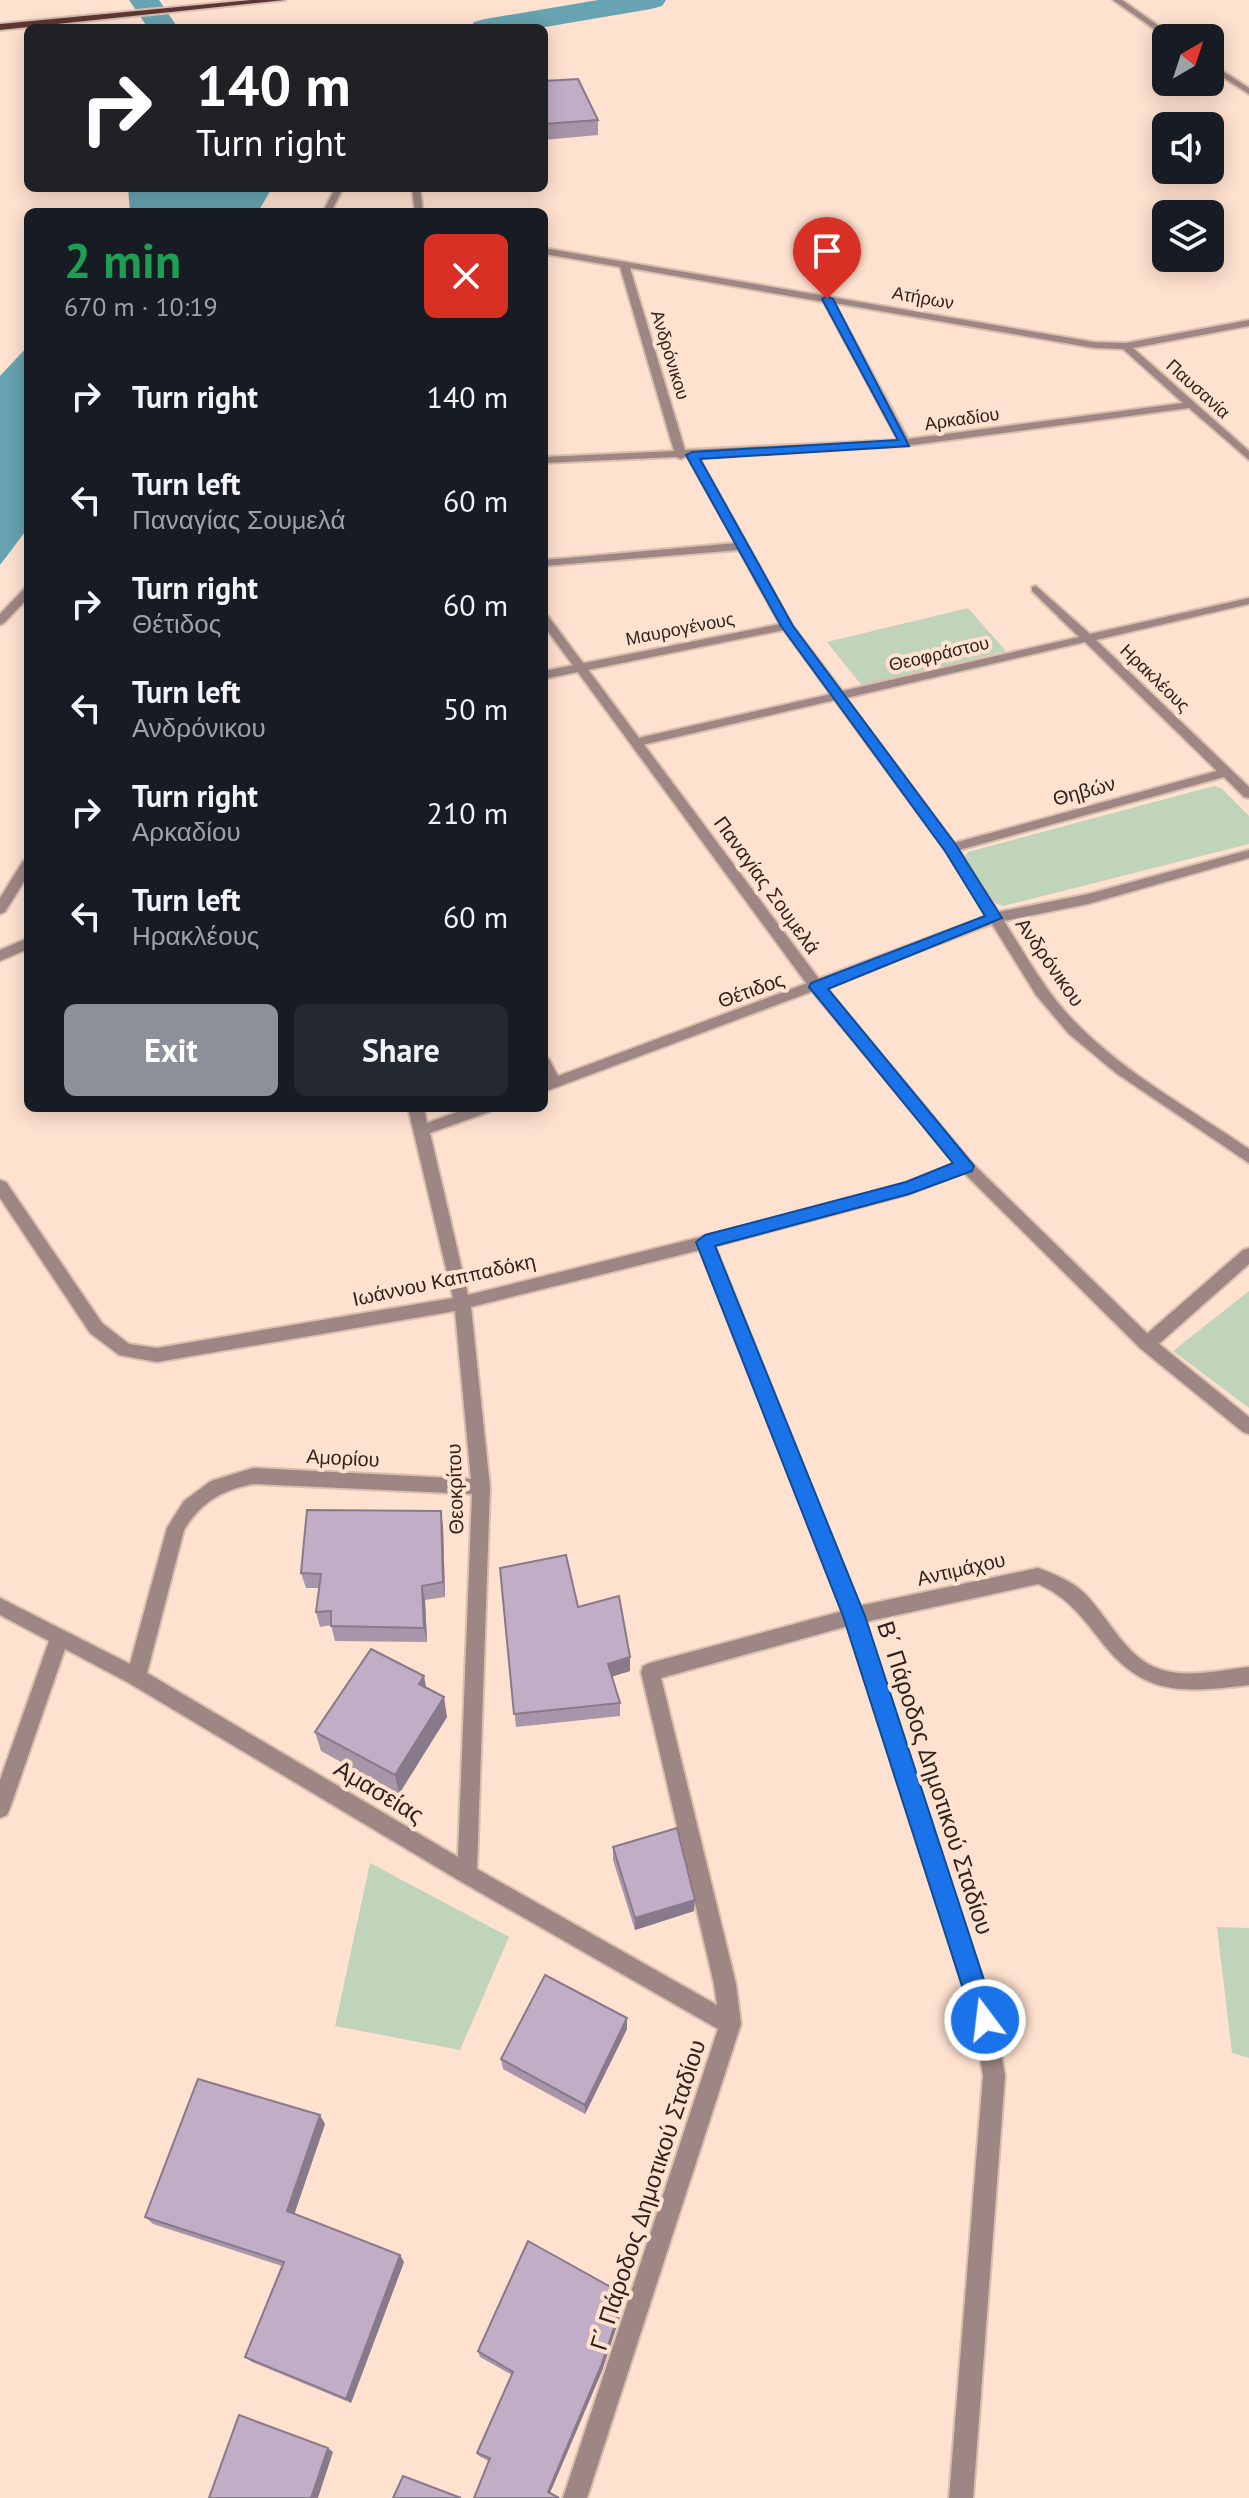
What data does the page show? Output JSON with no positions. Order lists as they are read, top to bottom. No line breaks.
{"streets":{"street":["Ατήρων","Ανδρόνικου","Παυσανία","Αρκαδίου","Μαυρογένους","Θεοφράστου","Ηρακλέους","Θηβών","Παναγίας Σουμελά","Θέτιδος","Ιωάννου Καππαδόκη","Αμορίου","Θεοκρίτου","Αντιμάχου","Β΄ Πάροδος Δημοτικού Σταδίου","Αμασείας","Γ΄ Πάροδος Δημοτικού Σταδίου"]},"crossings":[["Ατήρων","Ανδρόνικου"],["Ατήρων","Παυσανία"],["Ανδρόνικου","Αρκαδίου"],["Ανδρόνικου","Μαυρογένους"],["Ανδρόνικου","Θεοφράστου"],["Ανδρόνικου","Θηβών"],["Ανδρόνικου","Θέτιδος"],["Παυσανία","Αρκαδίου"],["Μαυρογένους","Παναγίας Σουμελά"],["Θεοφράστου","Ηρακλέους"],["Θεοφράστου","Παναγίας Σουμελά"],["Ηρακλέους","Θηβών"],["Παναγίας Σουμελά","Θέτιδος"],["Παναγίας Σουμελά","Ιωάννου Καππαδόκη"],["Ιωάννου Καππαδόκη","Θεοκρίτου"],["Ιωάννου Καππαδόκη","Β΄ Πάροδος Δημοτικού Σταδίου"],["Αμορίου","Θεοκρίτου"],["Αμορίου","Αμασείας"],["Θεοκρίτου","Αμασείας"],["Αντιμάχου","Β΄ Πάροδος Δημοτικού Σταδίου"],["Αντιμάχου","Γ΄ Πάροδος Δημοτικού Σταδίου"],["Αμασείας","Γ΄ Πάροδος Δημοτικού Σταδίου"]],"north":"top right","page":{"turn":["140 m","Turn right"],"heading":["2 min","670 m · 10:19"],"list":[{"name":"Turn right","value":"140 m"},{"name":"Turn left","note":"Παναγίας Σουμελά","value":"60 m"},{"name":"Turn right","note":"Θέτιδος","value":"60 m"},{"name":"Turn left","note":"Ανδρόνικου","value":"50 m"},{"name":"Turn right","note":"Αρκαδίου","value":"210 m"},{"name":"Turn left","note":"Ηρακλέους","value":"60 m"}],"buttons":["Exit","Share"]}}
